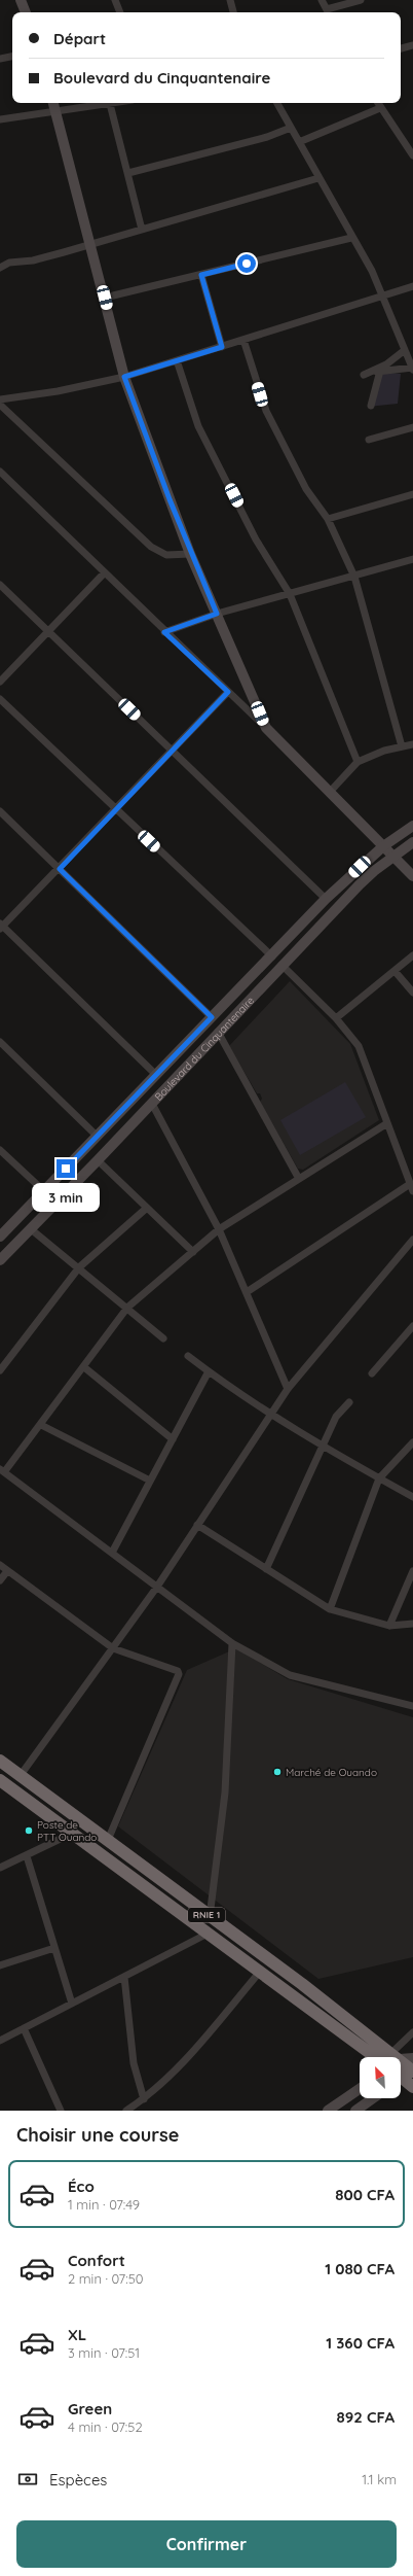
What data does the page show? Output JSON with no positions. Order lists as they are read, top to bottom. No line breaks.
{"streets":{"highway":["RNIE 1"],"main road":["Boulevard du Cinquantenaire"]},"places":["Marché de Ouando","Poste de PTT Ouando"],"north":"top left","page":{"banner":["Départ","Boulevard du Cinquantenaire"],"bubble":"3 min","heading":"Choisir une course","list":[{"name":"Éco","note":"1 min · 07:49","value":"800 CFA"},{"name":"Confort","note":"2 min · 07:50","value":"1 080 CFA"},{"name":"XL","note":"3 min · 07:51","value":"1 360 CFA"},{"name":"Green","note":"4 min · 07:52","value":"892 CFA"}],"pay":["Espèces","1.1 km"],"buttons":"Confirmer"}}
